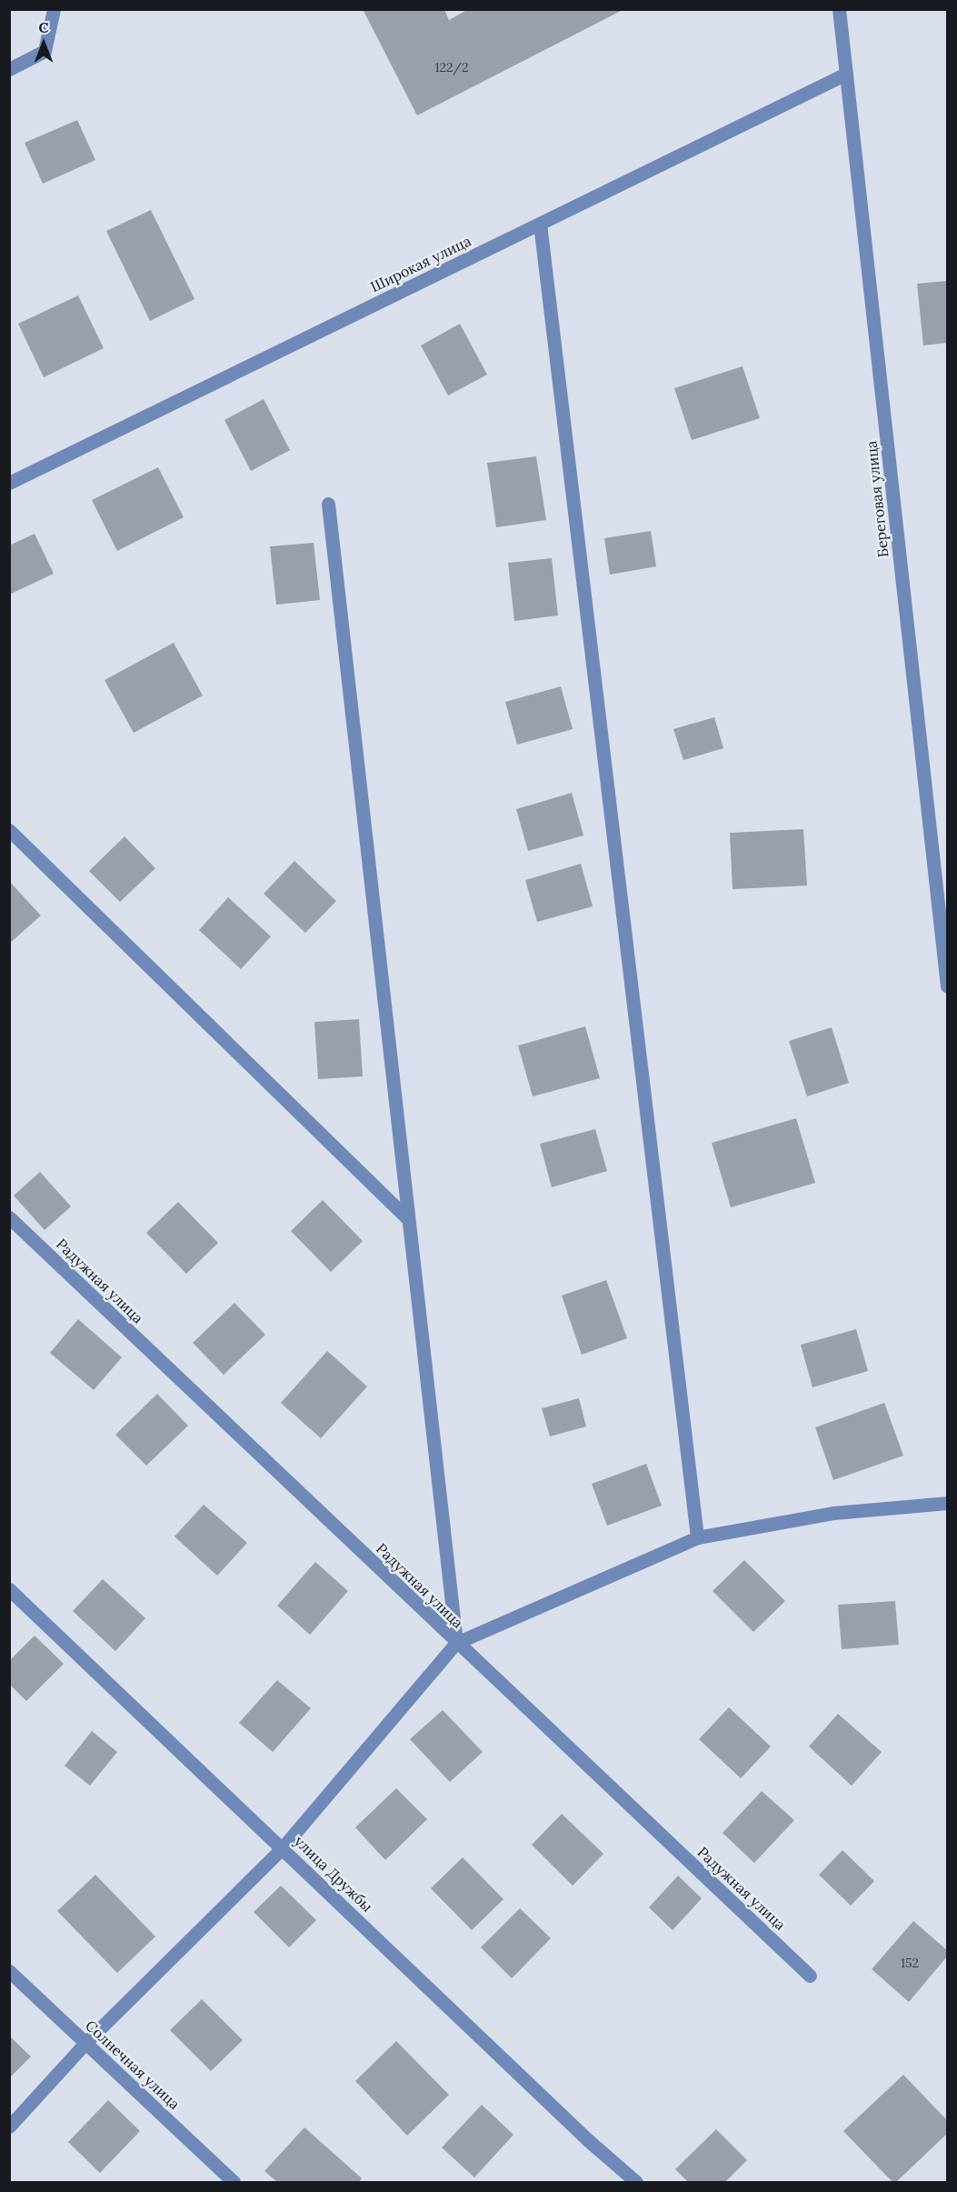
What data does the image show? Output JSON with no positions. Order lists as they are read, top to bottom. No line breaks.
{"streets":{"street":["Широкая улица","Береговая улица","Радужная улица","улица Дружбы","Солнечная улица"]},"crossings":[["Широкая улица","Береговая улица"]],"house_numbers":["122/2","152"],"north":"top"}
